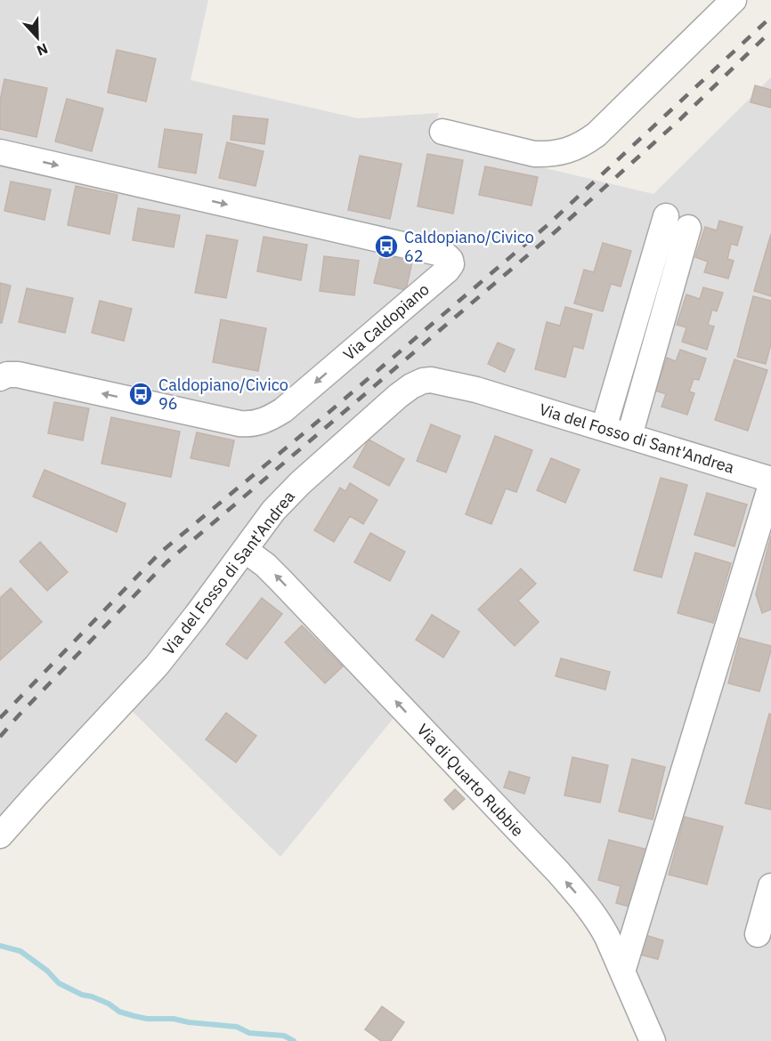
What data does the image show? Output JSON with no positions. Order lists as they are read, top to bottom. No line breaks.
{"streets":{"street":["Via Caldopiano","Via del Fosso di Sant'Andrea","Via di Quarto Rubbie"]},"crossings":[["Via del Fosso di Sant'Andrea","Via di Quarto Rubbie"]],"one_way":["Via di Quarto Rubbie"],"places":{"bus stop":["Caldopiano/Civico 62","Caldopiano/Civico 96"]},"north":"bottom"}
